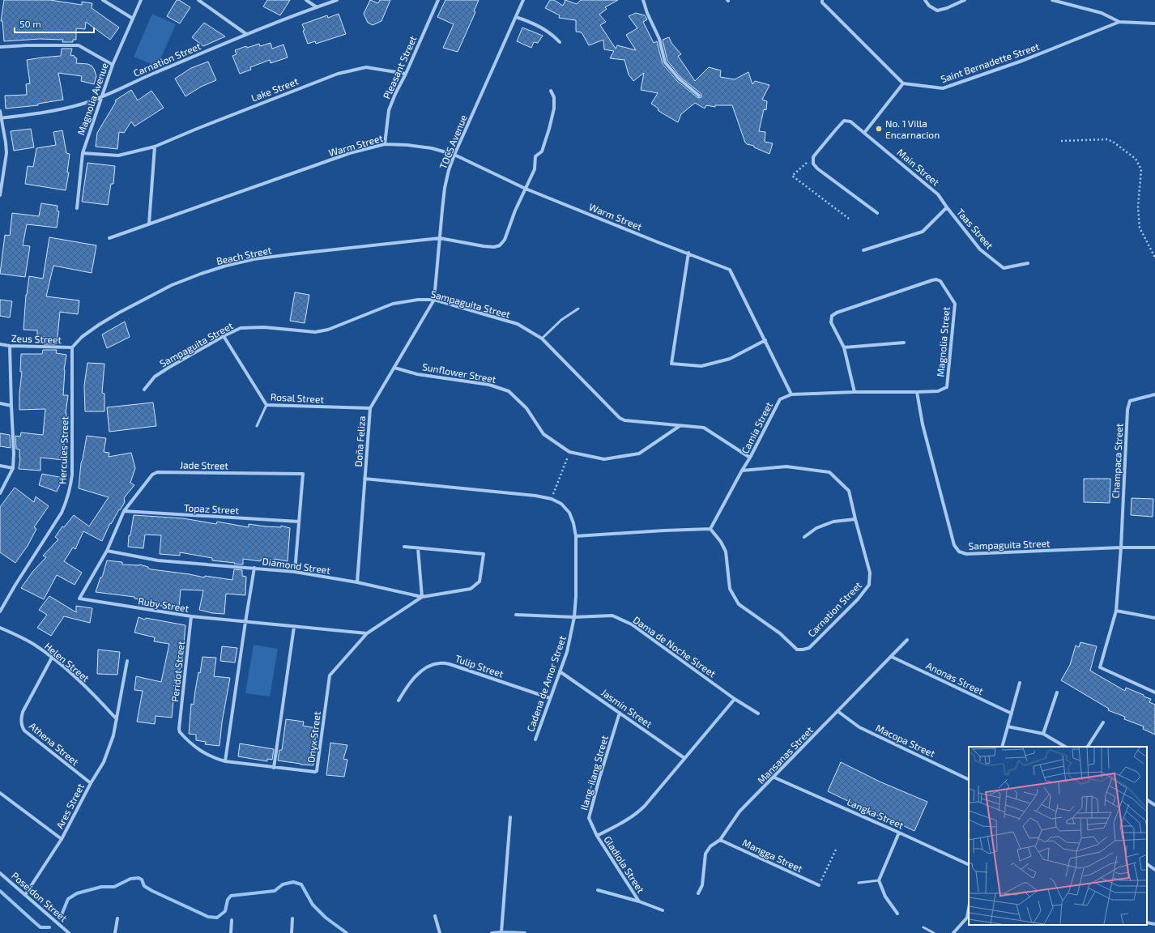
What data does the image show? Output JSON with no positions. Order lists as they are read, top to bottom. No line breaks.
{"streets":{"street":["Carnation Street","Saint Bernadette Street","Pleasant Street","Lake Street","Magnolia Avenue","TOCS Avenue","Warm Street","Main Street","Taas Street","Beach Street","Sampaguita Street","Zeus Street","Magnolia Street","Sunflower Street","Rosal Street","Camia Street","Doña Feliza","Hercules Street","Champaca Street","Jade Street","Topaz Street","Diamond Street","Ruby Street","Dama de Noche Street","Helen Street","Tulip Street","Peridot Street","Anonas Street","Cadena de Amor Street","Jasmin Street","Onyx Street","Macopa Street","Athena Street","Mansanas Street","Ilang-ilang Street","Ares Street","Langka Street","Mangga Street","Gladiola Street","Poseidon Street"]},"crossings":[["Carnation Street","Magnolia Avenue"],["Carnation Street","Camia Street"],["Pleasant Street","Lake Street"],["Pleasant Street","Warm Street"],["Lake Street","Magnolia Avenue"],["TOCS Avenue","Warm Street"],["TOCS Avenue","Beach Street"],["TOCS Avenue","Sampaguita Street"],["TOCS Avenue","Doña Feliza"],["Warm Street","Beach Street"],["Warm Street","Camia Street"],["Main Street","Taas Street"],["Beach Street","Zeus Street"],["Beach Street","Hercules Street"],["Sampaguita Street","Magnolia Street"],["Sampaguita Street","Sunflower Street"],["Sampaguita Street","Rosal Street"],["Sampaguita Street","Camia Street"],["Sampaguita Street","Doña Feliza"],["Sampaguita Street","Champaca Street"],["Zeus Street","Hercules Street"],["Sunflower Street","Doña Feliza"],["Rosal Street","Doña Feliza"],["Doña Feliza","Diamond Street"],["Jade Street","Topaz Street"],["Jade Street","Diamond Street"],["Jade Street","Ruby Street"],["Diamond Street","Onyx Street"],["Ruby Street","Peridot Street"],["Ruby Street","Onyx Street"],["Dama de Noche Street","Cadena de Amor Street"],["Helen Street","Athena Street"],["Helen Street","Ares Street"],["Tulip Street","Cadena de Amor Street"],["Peridot Street","Onyx Street"],["Anonas Street","Mansanas Street"],["Cadena de Amor Street","Jasmin Street"],["Jasmin Street","Ilang-ilang Street"],["Macopa Street","Mansanas Street"],["Athena Street","Ares Street"],["Mansanas Street","Langka Street"],["Mansanas Street","Mangga Street"],["Ilang-ilang Street","Gladiola Street"],["Ares Street","Poseidon Street"]],"places":["No. 1 Villa Encarnacion"],"scale_bar":"50 m"}
